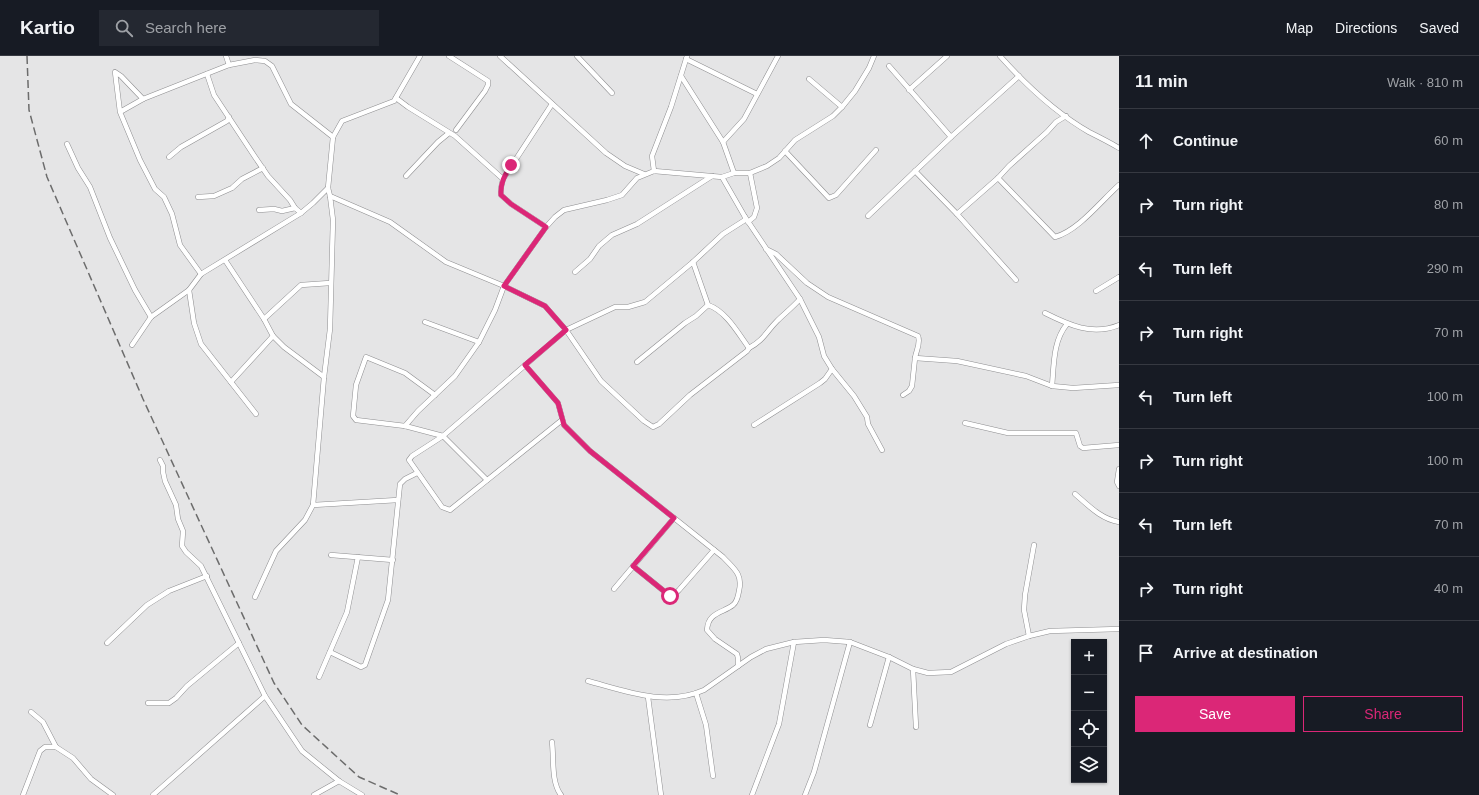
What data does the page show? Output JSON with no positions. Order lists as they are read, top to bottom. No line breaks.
{"page":{"header":"Kartio","search":"Search here","nav":["Map","Directions","Saved"],"heading":["11 min","Walk · 810 m"],"list":[["Continue","60 m"],["Turn right","80 m"],["Turn left","290 m"],["Turn right","70 m"],["Turn left","100 m"],["Turn right","100 m"],["Turn left","70 m"],["Turn right","40 m"],"Arrive at destination"],"map_buttons":["+","−"],"buttons":["Save","Share"]}}
